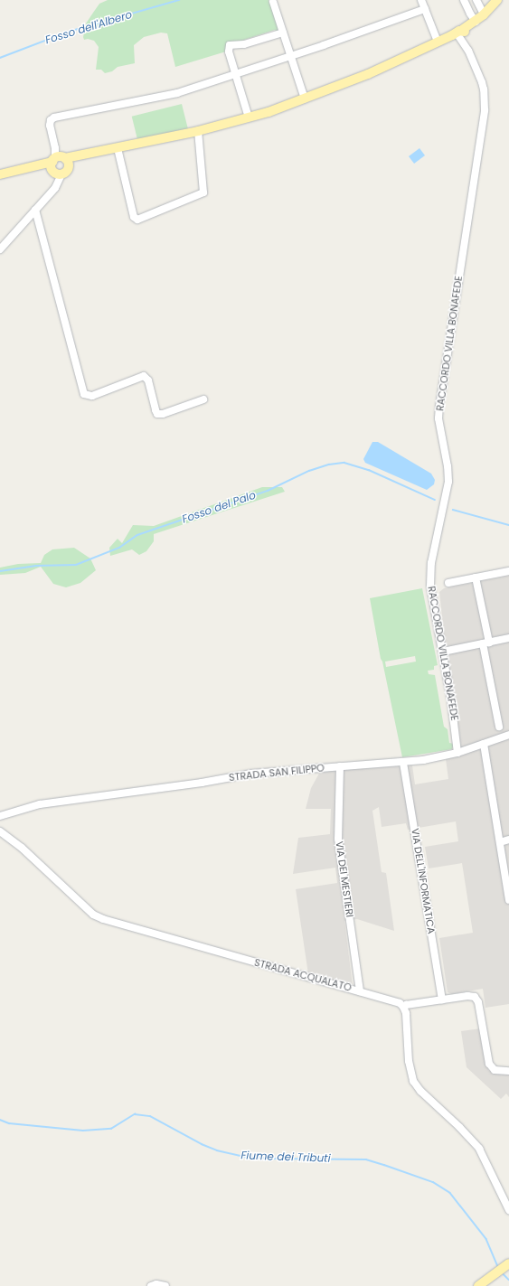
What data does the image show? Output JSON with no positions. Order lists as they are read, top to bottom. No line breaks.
{"streets":{"street":["RACCORDO VILLA BONAFEDE","STRADA SAN FILIPPO","VIA DEI MESTIERI","VIA DELL'INFORMATICA","STRADA ACQUALATO"]},"crossings":[["RACCORDO VILLA BONAFEDE","STRADA SAN FILIPPO"],["STRADA SAN FILIPPO","VIA DEI MESTIERI"],["STRADA SAN FILIPPO","VIA DELL'INFORMATICA"],["VIA DEI MESTIERI","STRADA ACQUALATO"]],"water":["Fosso dell'Albero","Fosso del Palo","Fiume dei Tributi"]}
